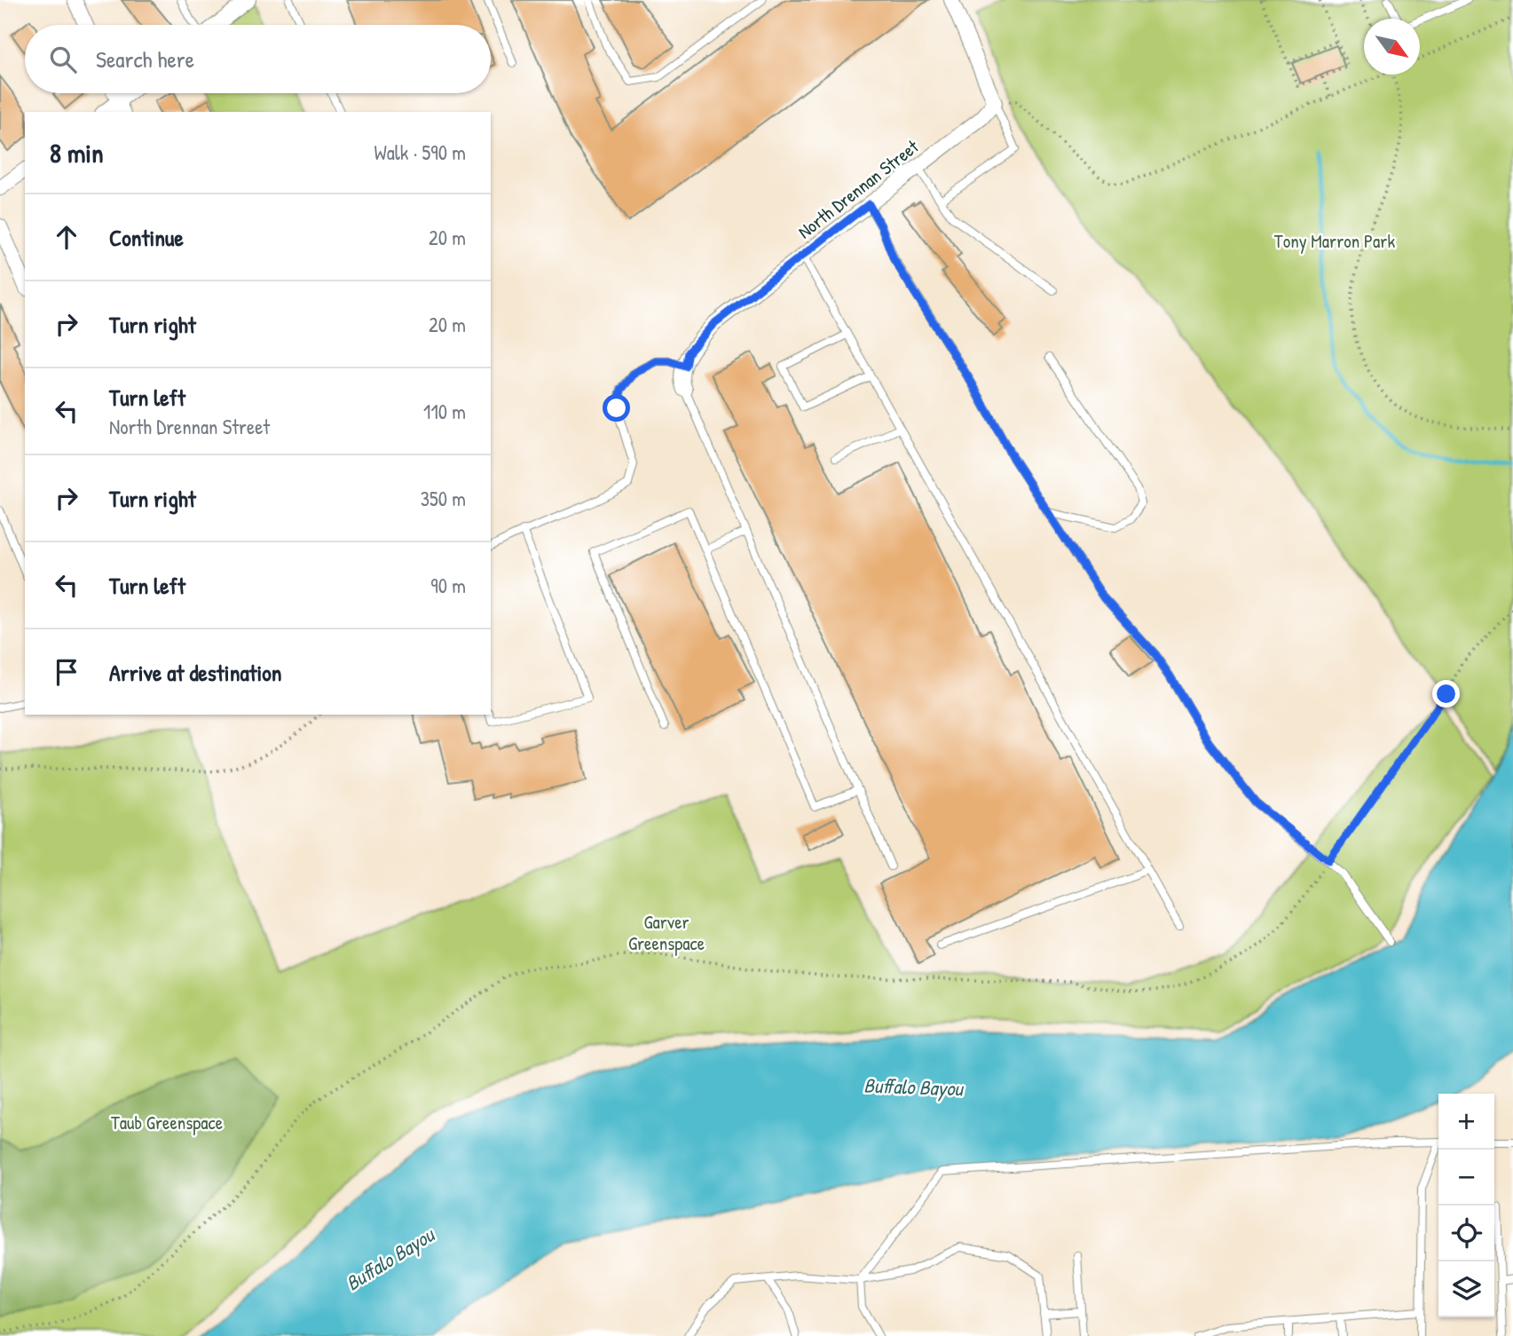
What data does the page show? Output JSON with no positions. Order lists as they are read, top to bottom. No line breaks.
{"streets":{"street":["North Drennan Street"]},"water":["Buffalo Bayou"],"parks":["Tony Marron Park","Garver Greenspace","Taub Greenspace"],"north":"bottom right","page":{"search":"Search here","heading":["8 min","Walk · 590 m"],"list":[["Continue","20 m"],["Turn right","20 m"],["Turn left","North Drennan Street","110 m"],["Turn right","350 m"],["Turn left","90 m"],"Arrive at destination"],"map_buttons":["+","−"]}}
